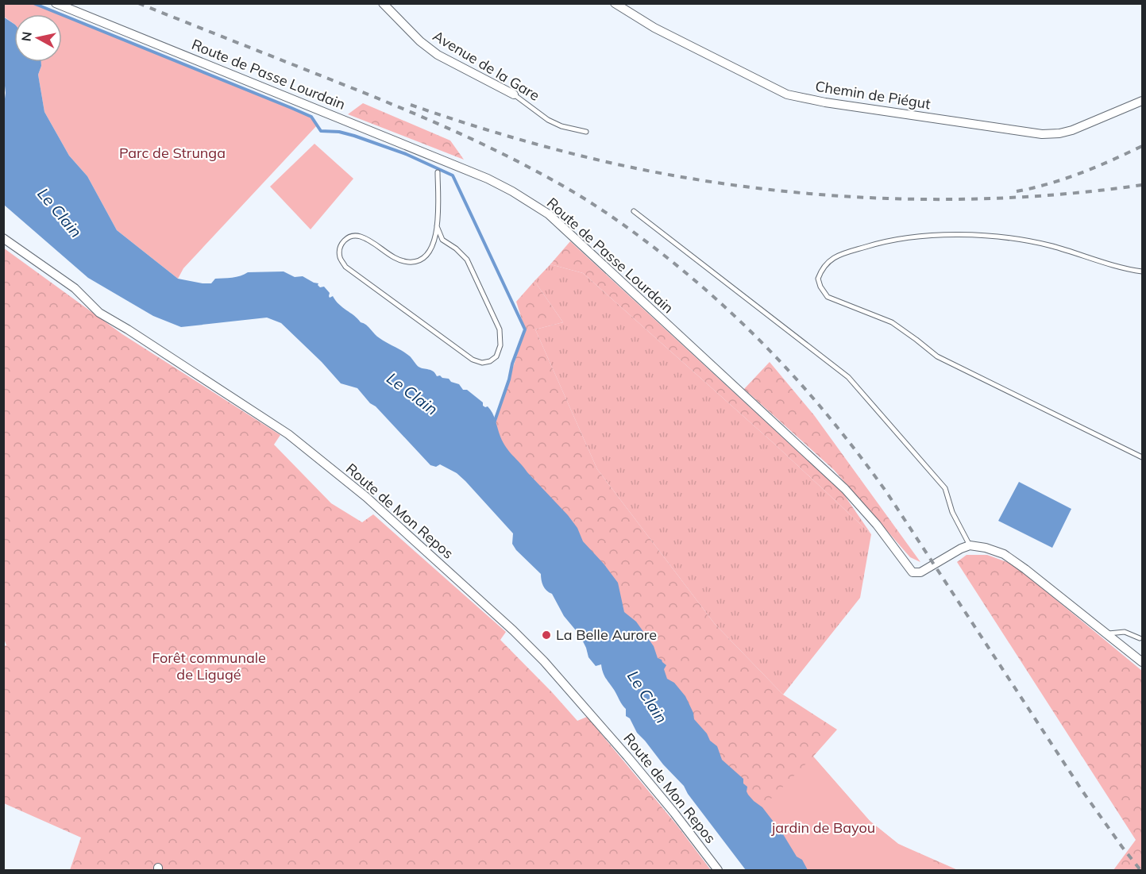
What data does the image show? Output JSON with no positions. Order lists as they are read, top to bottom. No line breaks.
{"streets":{"street":["Avenue de la Gare","Route de Passe Lourdain","Chemin de Piégut","Route de Mon Repos"]},"water":["Le Clain"],"parks":["Parc de Strunga","Forêt communale de Ligugé","jardin de Bayou"],"places":["La Belle Aurore"],"north":"left"}
